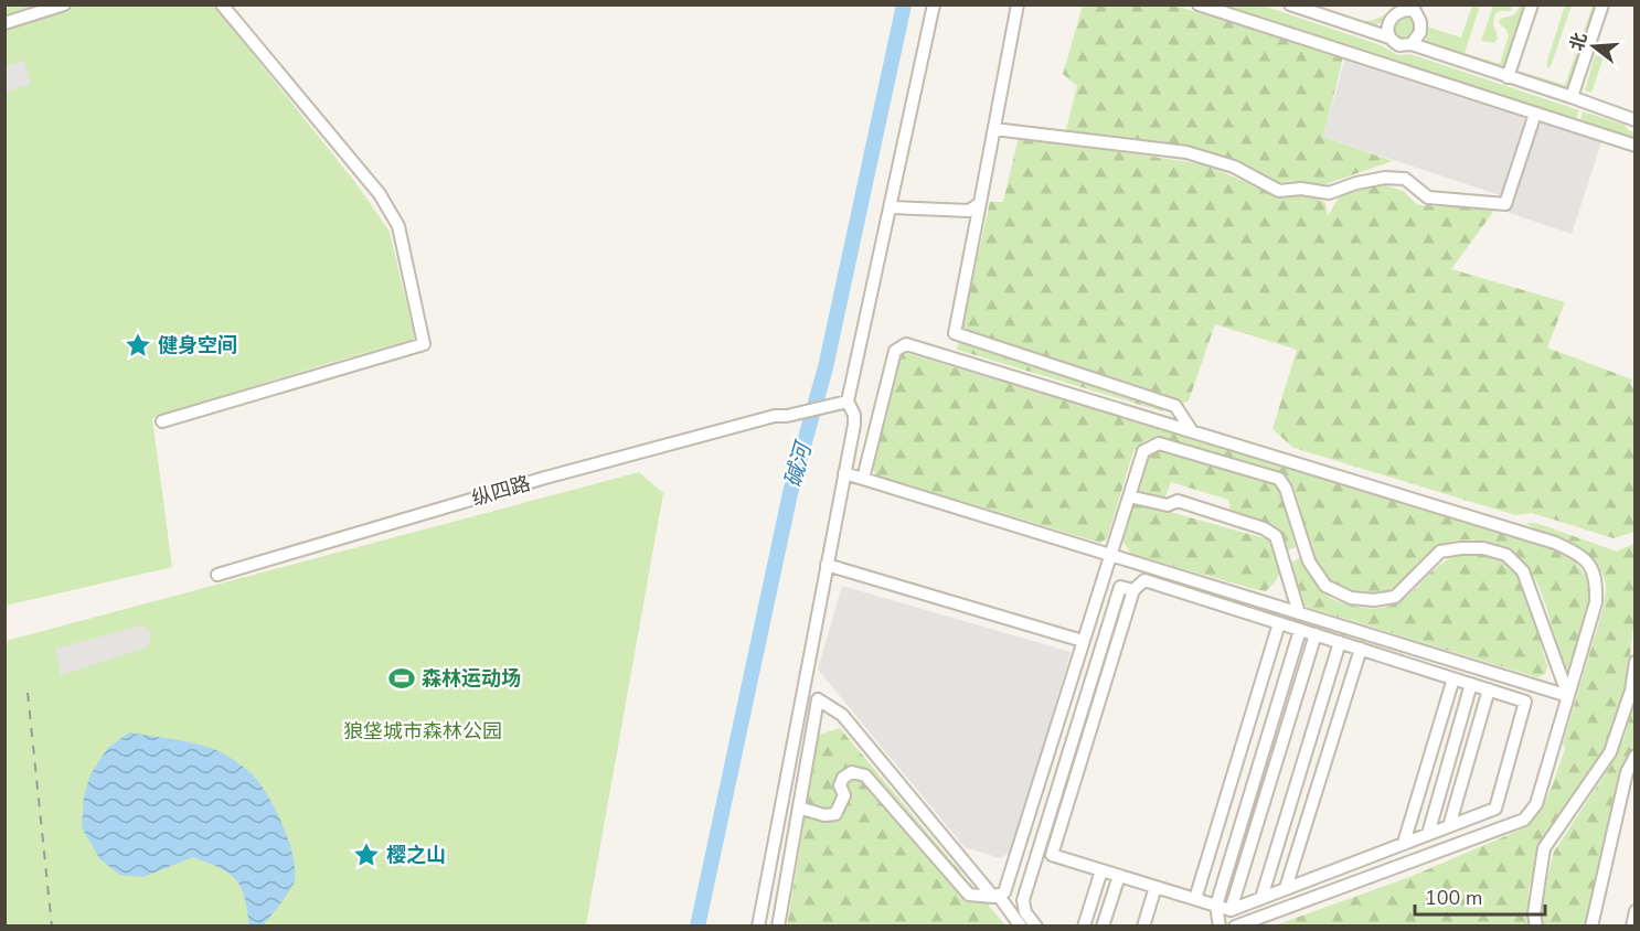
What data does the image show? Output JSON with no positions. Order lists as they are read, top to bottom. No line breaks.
{"streets":{"street":["纵四路"]},"water":["碱河"],"parks":["狼垡城市森林公园"],"places":{"place":["健身空间","樱之山"],"sports":["森林运动场"]},"scale_bar":"100 m","north":"left"}
